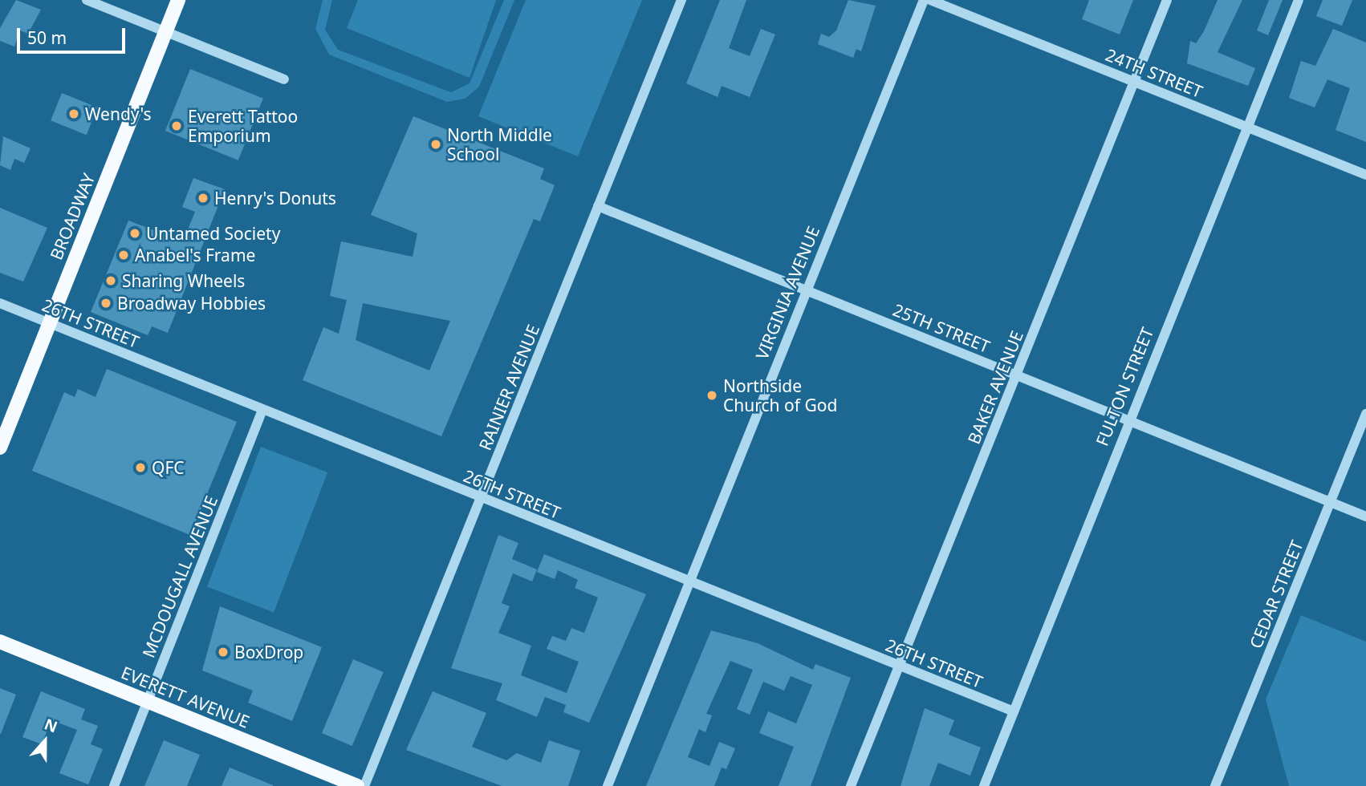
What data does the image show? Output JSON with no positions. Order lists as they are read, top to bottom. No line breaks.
{"streets":{"main road":["BROADWAY","EVERETT AVENUE"],"street":["24TH STREET","VIRGINIA AVENUE","26TH STREET","25TH STREET","FULTON STREET","RAINIER AVENUE","BAKER AVENUE","MCDOUGALL AVENUE","CEDAR STREET"]},"crossings":[["24TH STREET","FULTON STREET"],["24TH STREET","BAKER AVENUE"],["BROADWAY","26TH STREET"],["VIRGINIA AVENUE","26TH STREET"],["VIRGINIA AVENUE","25TH STREET"],["26TH STREET","FULTON STREET"],["26TH STREET","RAINIER AVENUE"],["26TH STREET","BAKER AVENUE"],["26TH STREET","MCDOUGALL AVENUE"],["25TH STREET","FULTON STREET"],["25TH STREET","RAINIER AVENUE"],["25TH STREET","BAKER AVENUE"],["25TH STREET","CEDAR STREET"],["MCDOUGALL AVENUE","EVERETT AVENUE"]],"places":["Wendy's","Everett Tattoo Emporium","North Middle School","Henry's Donuts","Untamed Society","Anabel's Frame","Sharing Wheels","Broadway Hobbies","Northside Church of God","QFC","BoxDrop"],"scale_bar":"50 m","north":"top"}
